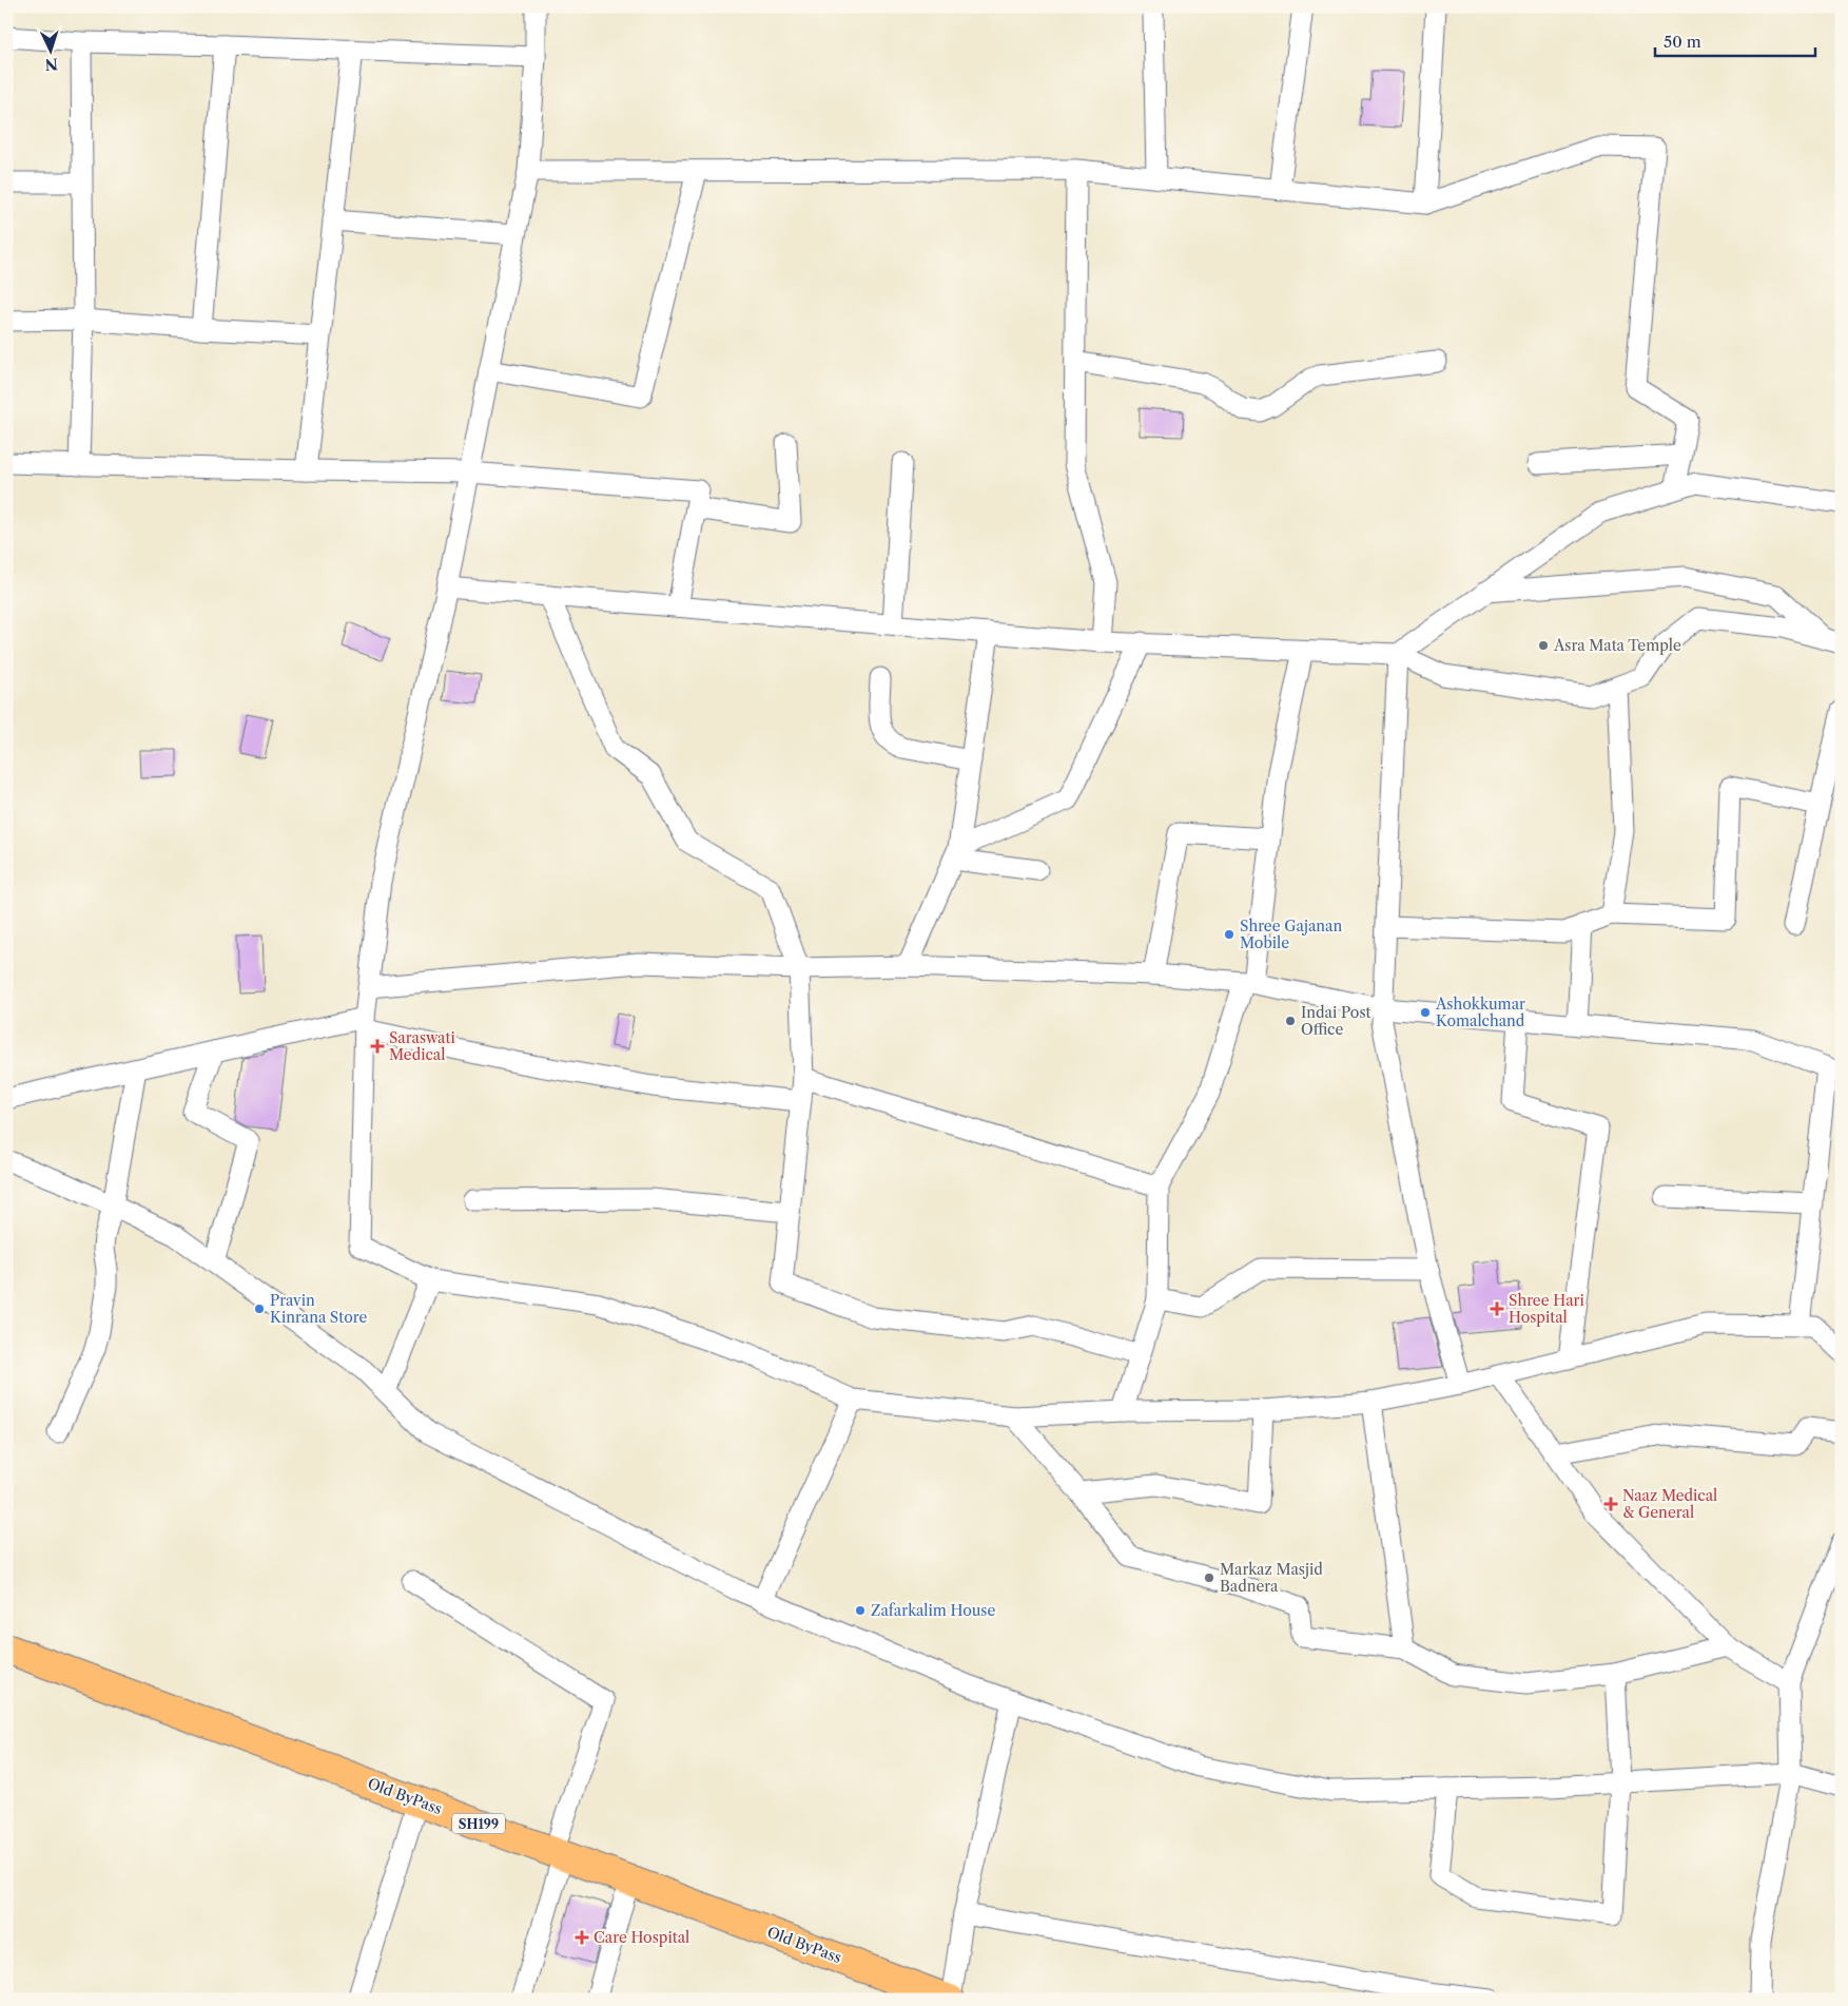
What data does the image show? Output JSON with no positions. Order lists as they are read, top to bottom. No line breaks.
{"streets":{"highway":["Old ByPass","SH199"]},"places":{"other":["Asra Mata Temple","Shree Gajanan Mobile","Ashokkumar Komalchand","Indai Post Office","Pravin Kinrana Store","Markaz Masjid Badnera","Zafarkalim House"],"health":["Saraswati Medical","Shree Hari Hospital","Naaz Medical & General","Care Hospital"]},"scale_bar":"50 m","north":"bottom"}
